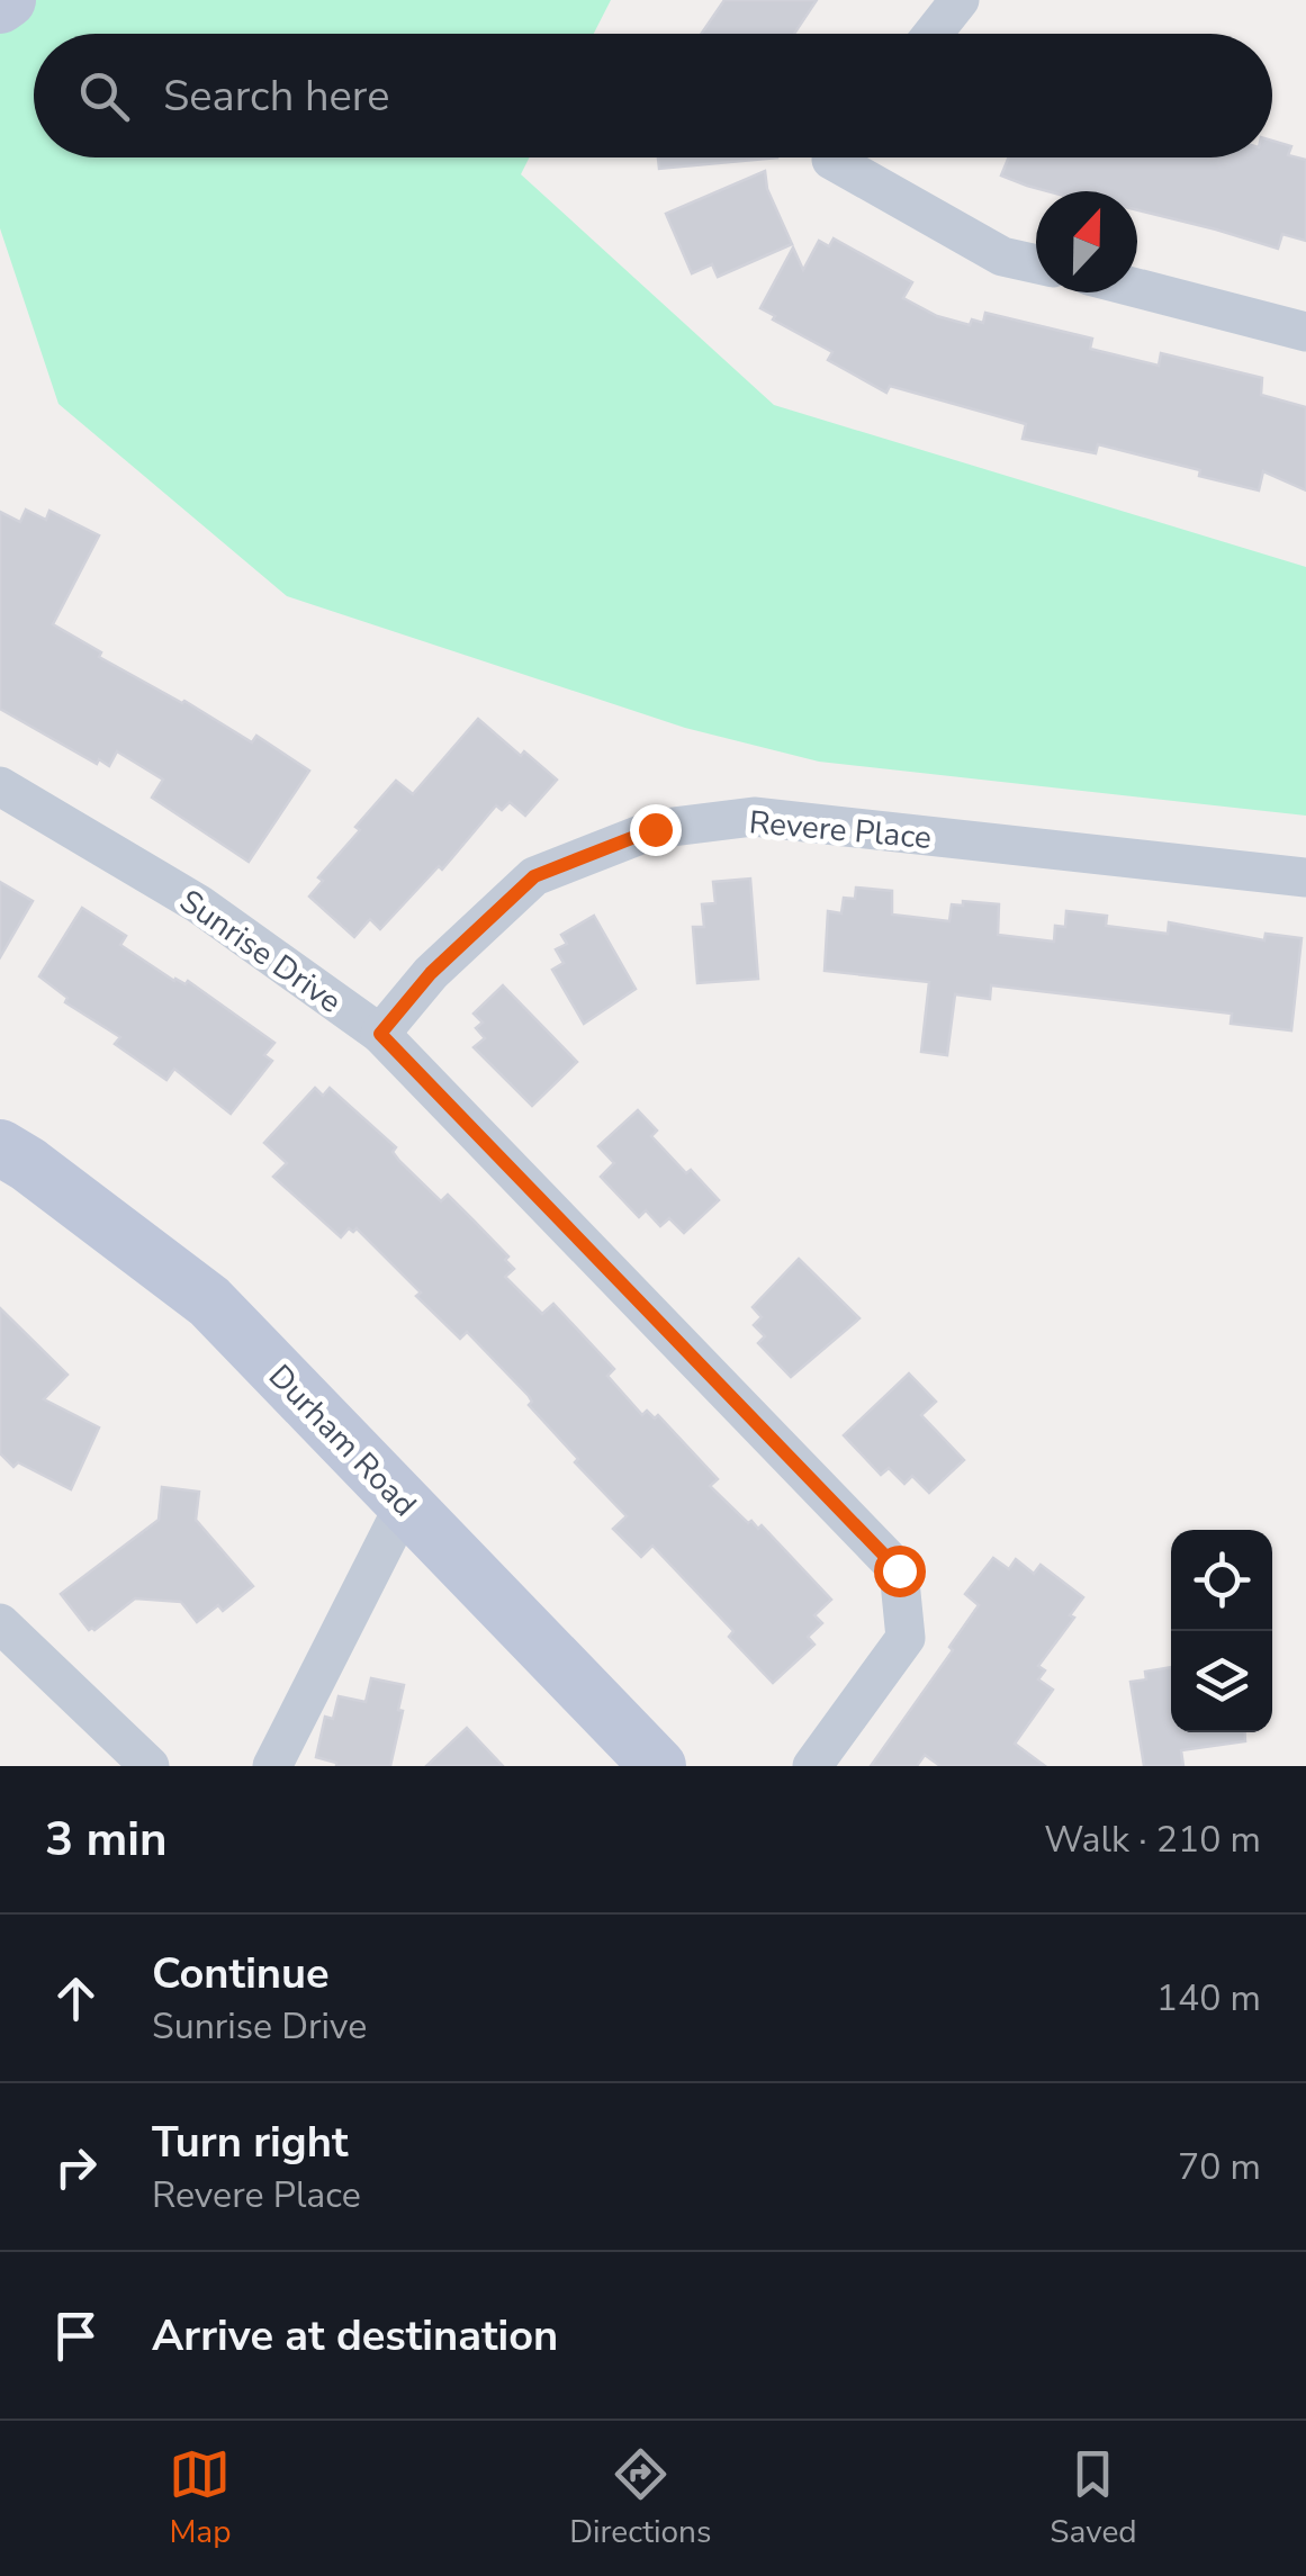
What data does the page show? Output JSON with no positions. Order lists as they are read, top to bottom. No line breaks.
{"streets":{"main road":["Durham Road"],"street":["Revere Place","Sunrise Drive"]},"crossings":[["Revere Place","Sunrise Drive"]],"north":"top","page":{"search":"Search here","heading":["3 min","Walk · 210 m"],"list":[["Continue","Sunrise Drive","140 m"],["Turn right","Revere Place","70 m"],"Arrive at destination"],"nav":["Map","Directions","Saved"]}}
